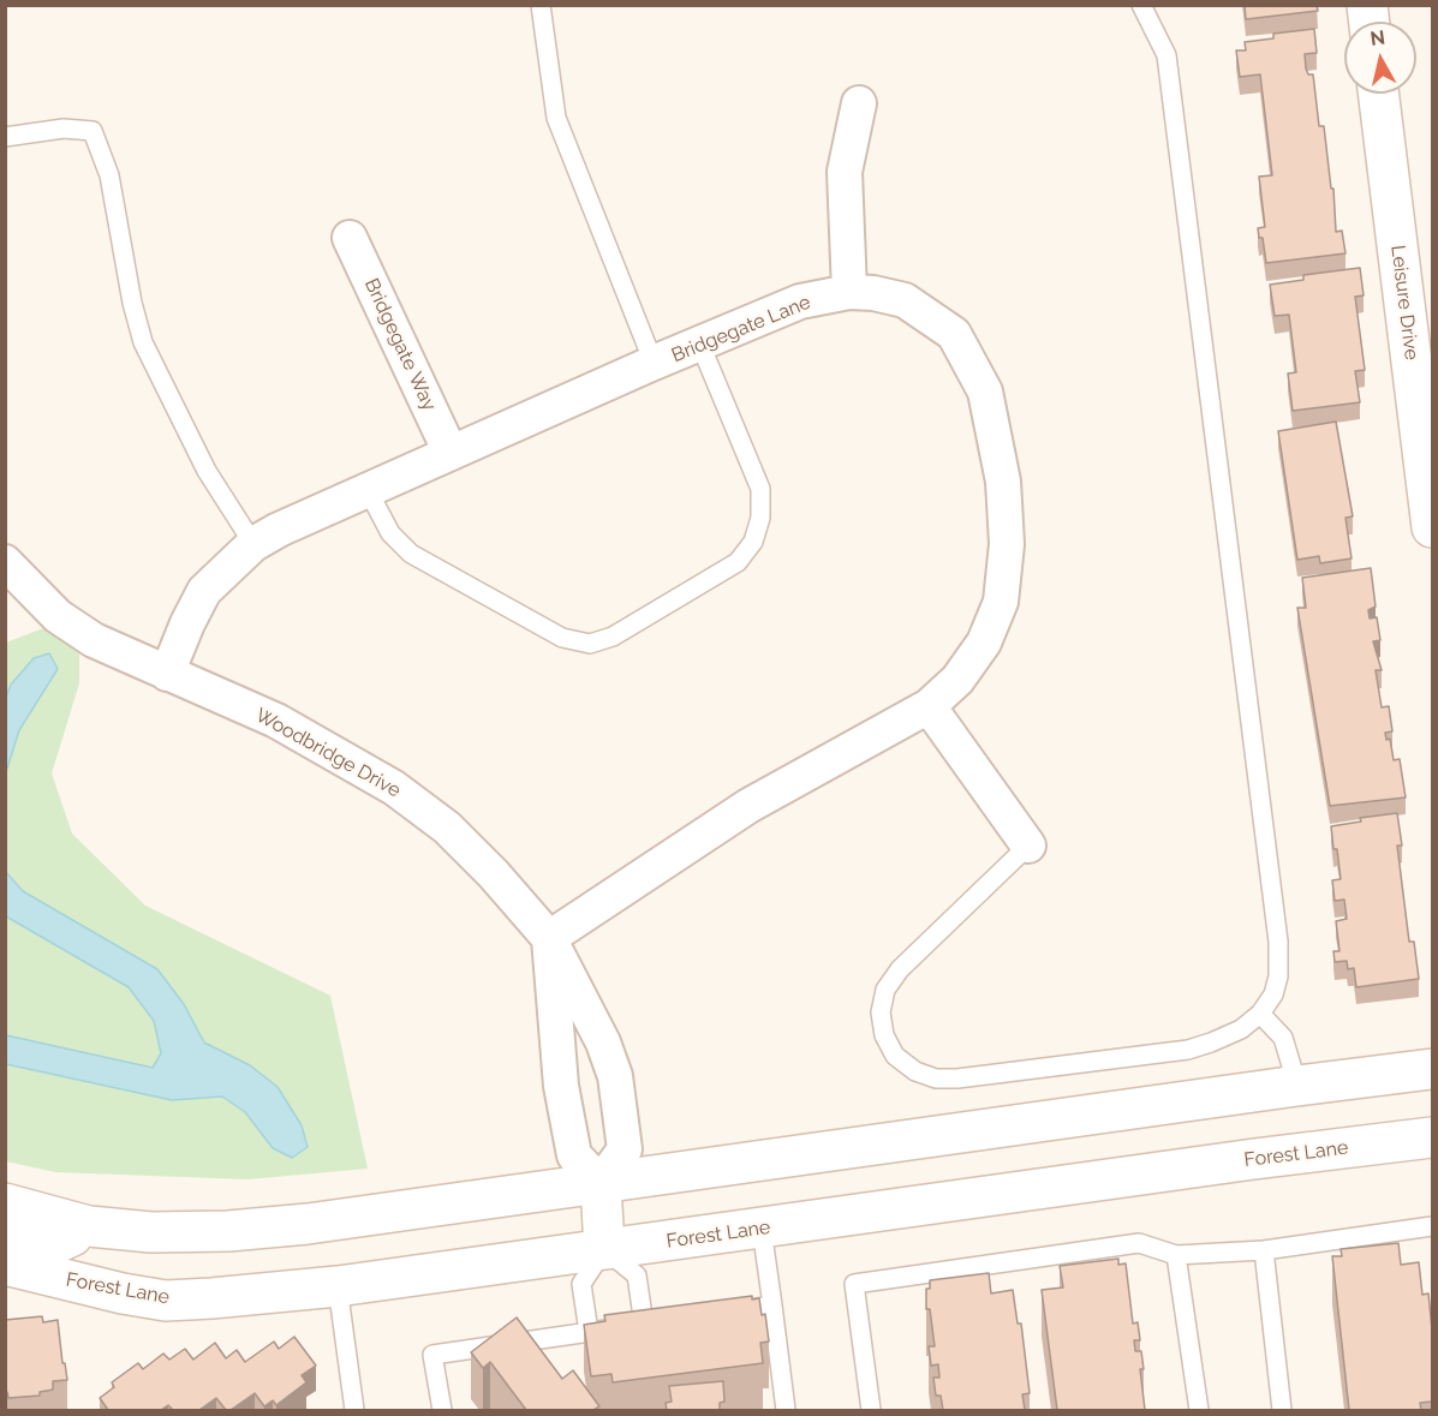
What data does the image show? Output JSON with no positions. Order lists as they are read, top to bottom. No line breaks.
{"streets":{"main road":["Leisure Drive","Forest Lane"],"street":["Bridgegate Lane","Bridgegate Way","Woodbridge Drive"]},"crossings":[["Bridgegate Lane","Bridgegate Way"],["Bridgegate Lane","Woodbridge Drive"]],"north":"top"}
